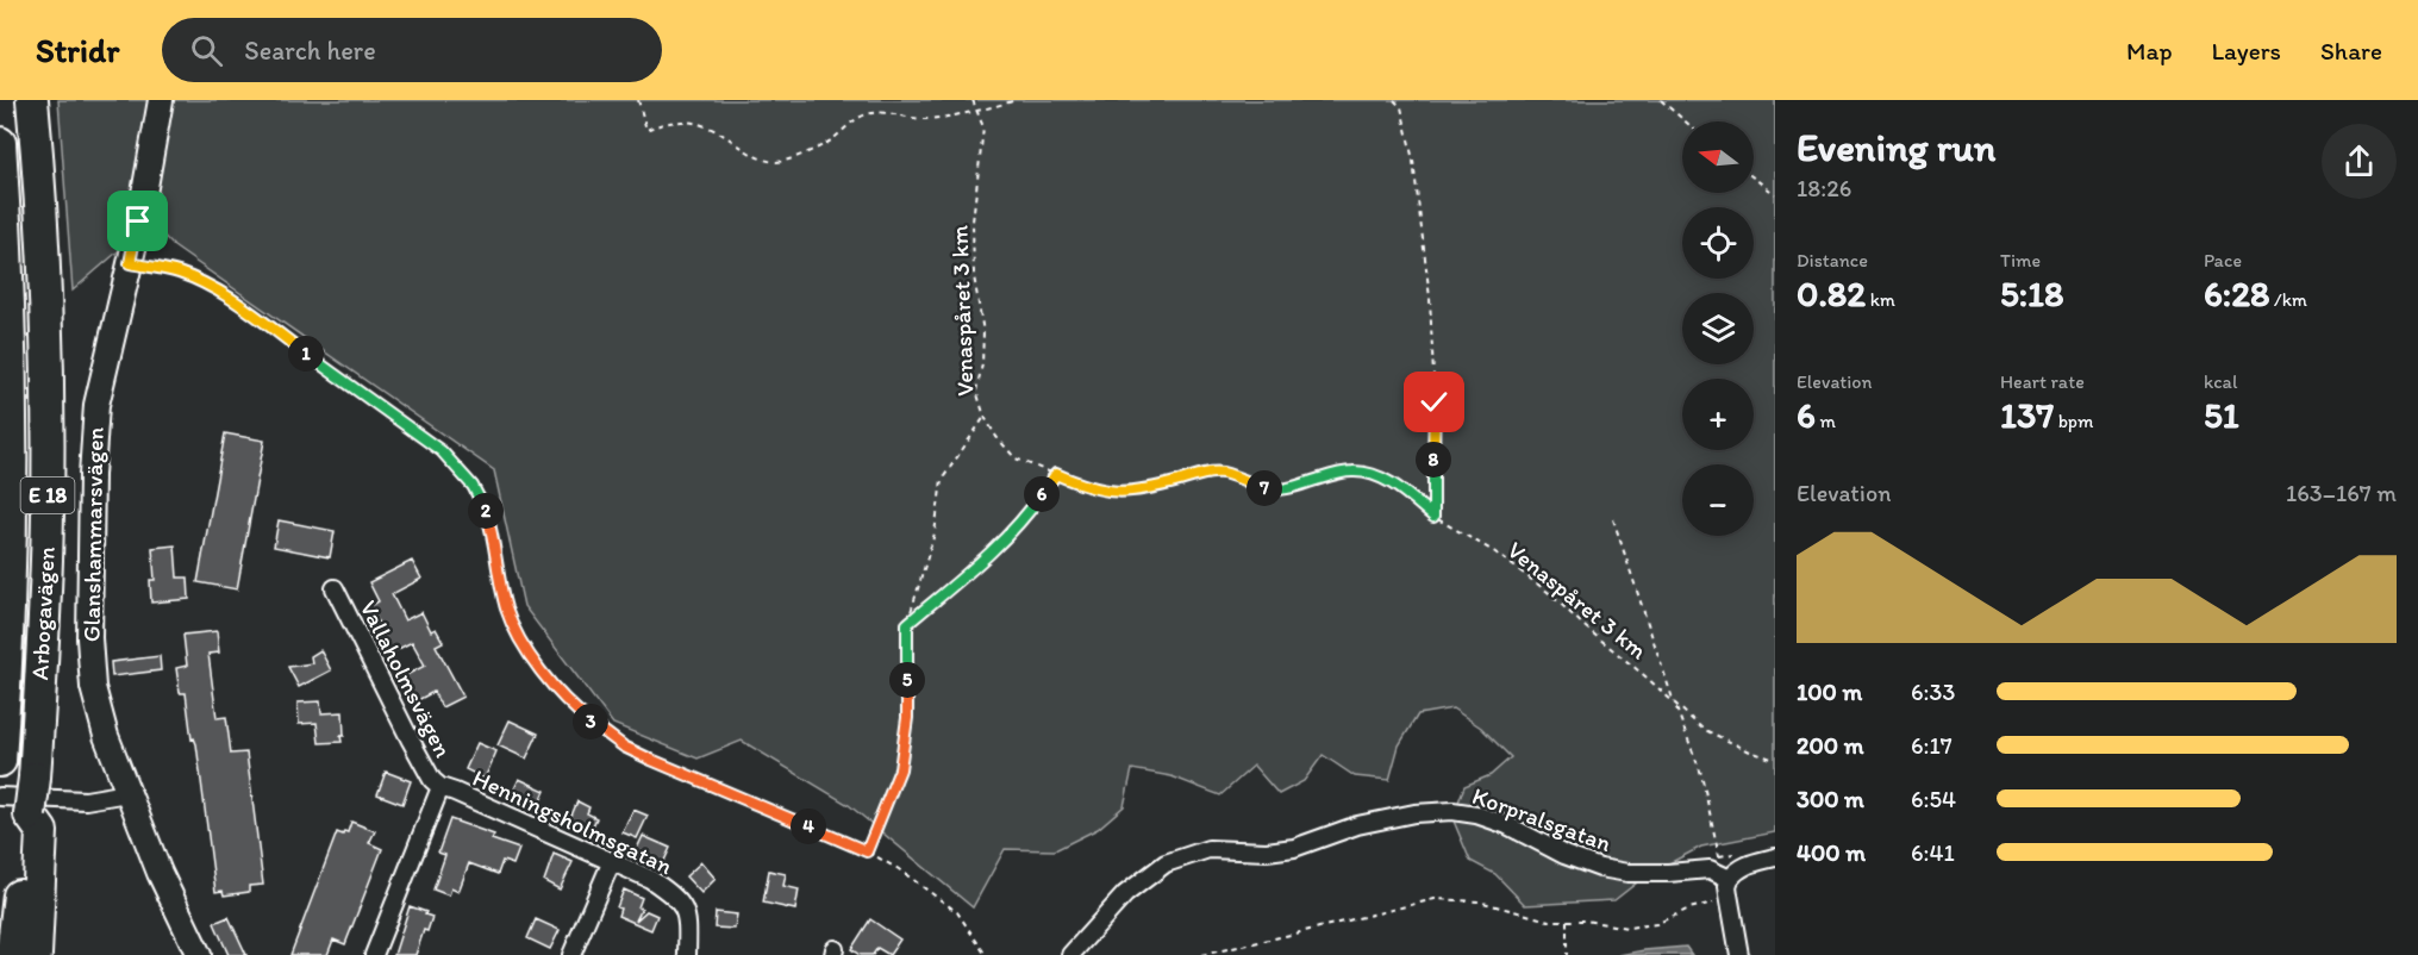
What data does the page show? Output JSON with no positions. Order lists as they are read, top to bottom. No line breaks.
{"streets":{"highway":["E 18","Arbogavägen"],"street":["Glanshammarsvägen","Vallaholmsvägen","Korpralsgatan","Henningsholmsgatan"],"path":["Venaspåret 3 km"]},"crossings":[["E 18","Arbogavägen"],["Vallaholmsvägen","Henningsholmsgatan"]],"north":"left","page":{"header":"Stridr","search":"Search here","nav":["Map","Layers","Share"],"heading":["Evening run","18:26"],"map_buttons":["+","−"],"stats":[["Distance","0.82 km"],["Time","5:18"],["Pace","6:28 /km"],["Elevation","6 m"],["Heart rate","137 bpm"],["kcal","51"]],"pins":["1","8","7","6","2","5","3","4"],"chart":["Elevation","163–167 m"],"list":[{"name":"100 m","note":"6:33"},{"name":"200 m","note":"6:17"},{"name":"300 m","note":"6:54"},{"name":"400 m","note":"6:41"}]}}
